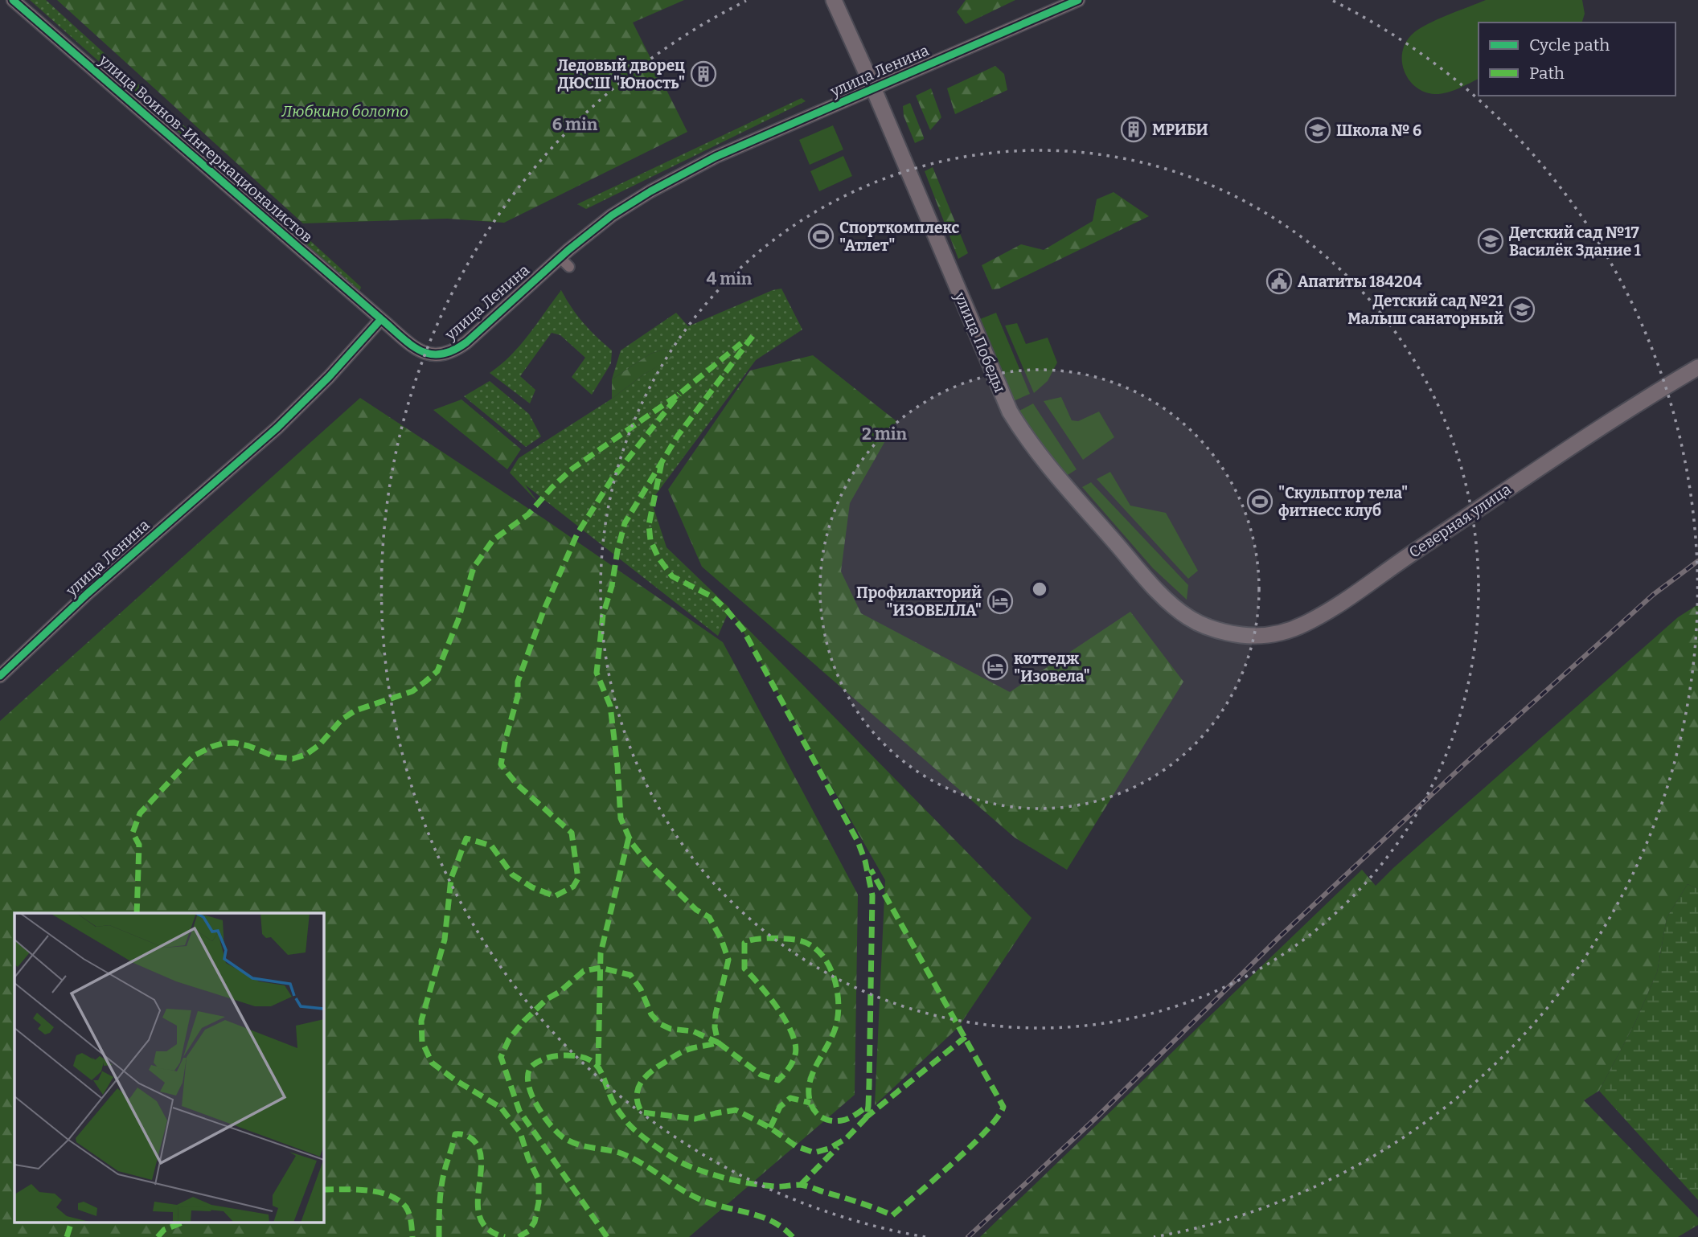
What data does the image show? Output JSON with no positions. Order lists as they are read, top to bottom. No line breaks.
{"streets":{"main road":["улица Победы","Северная улица"],"street":["улица Ленина","улица Воинов-Интернационалистов"]},"crossings":[["улица Ленина","улица Воинов-Интернационалистов"],["улица Ленина","улица Победы"],["улица Победы","Северная улица"]],"parks":["Любкино болото"],"places":{"building":["Ледовый дворец ДЮСШ \"Юность\"","МРИБИ"],"school or university":["Школа № 6","Детский сад №17 Василёк Здание 1","Детский сад №21 Малыш санаторный"],"sports":["Спорткомплекс \"Атлет\"","\"Скульптор тела\" фитнесс клуб"],"public building":["Апатиты 184204"],"hotel":["Профилакторий \"ИЗОВЕЛЛА\"","коттедж \"Изовела\""]},"legend":["Cycle path","Path"],"rings":["6 min","4 min","2 min"]}
